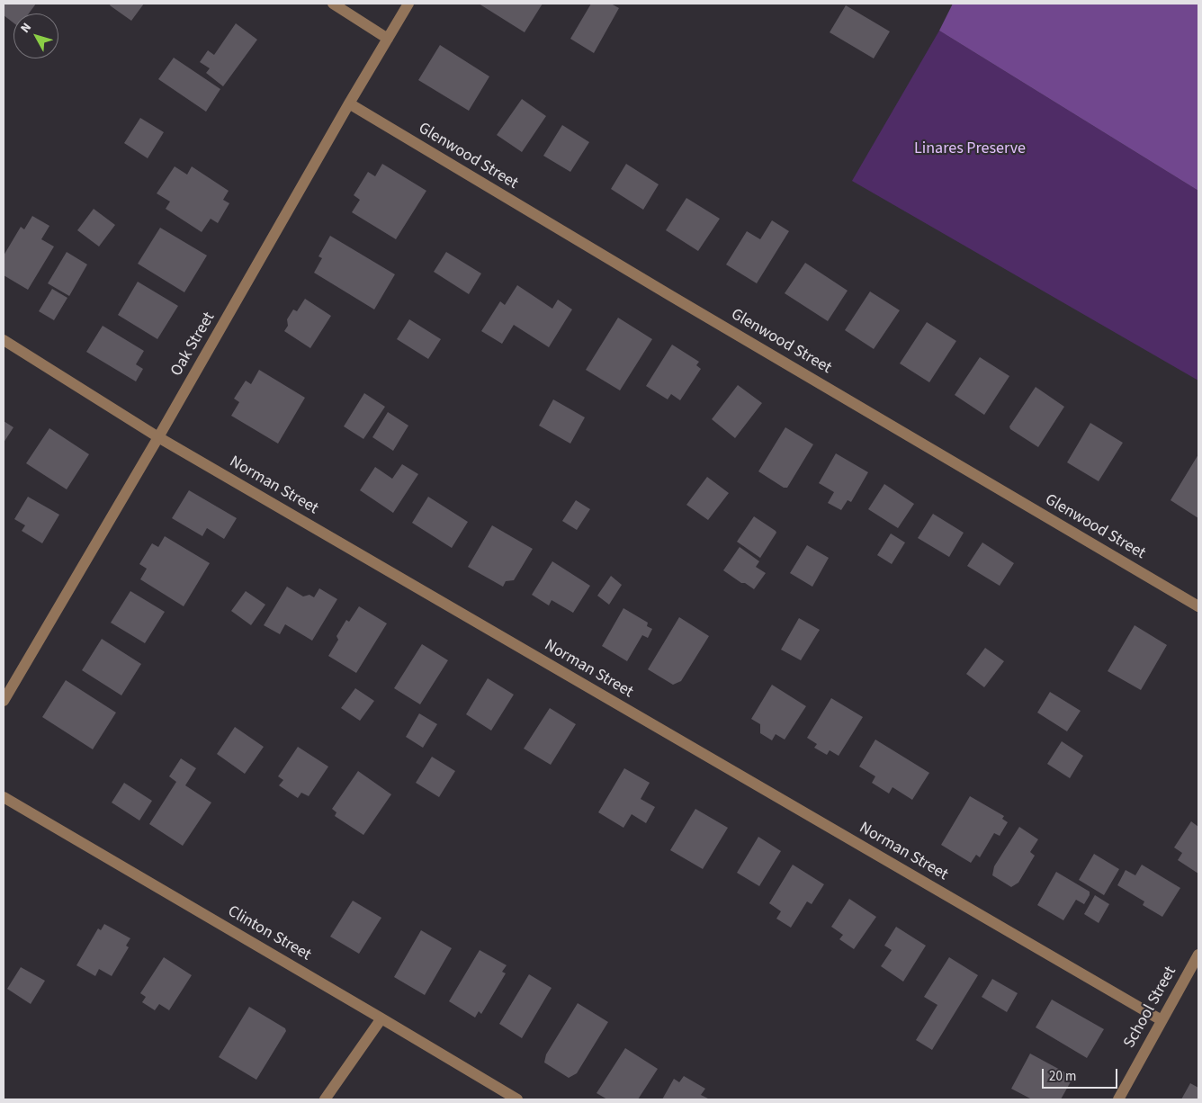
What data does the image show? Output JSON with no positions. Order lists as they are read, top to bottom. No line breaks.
{"streets":{"street":["Glenwood Street","Oak Street","Norman Street","Clinton Street","School Street"]},"crossings":[["Glenwood Street","Oak Street"],["Oak Street","Norman Street"],["Norman Street","School Street"]],"parks":["Linares Preserve"],"scale_bar":"20 m","north":"top left"}
